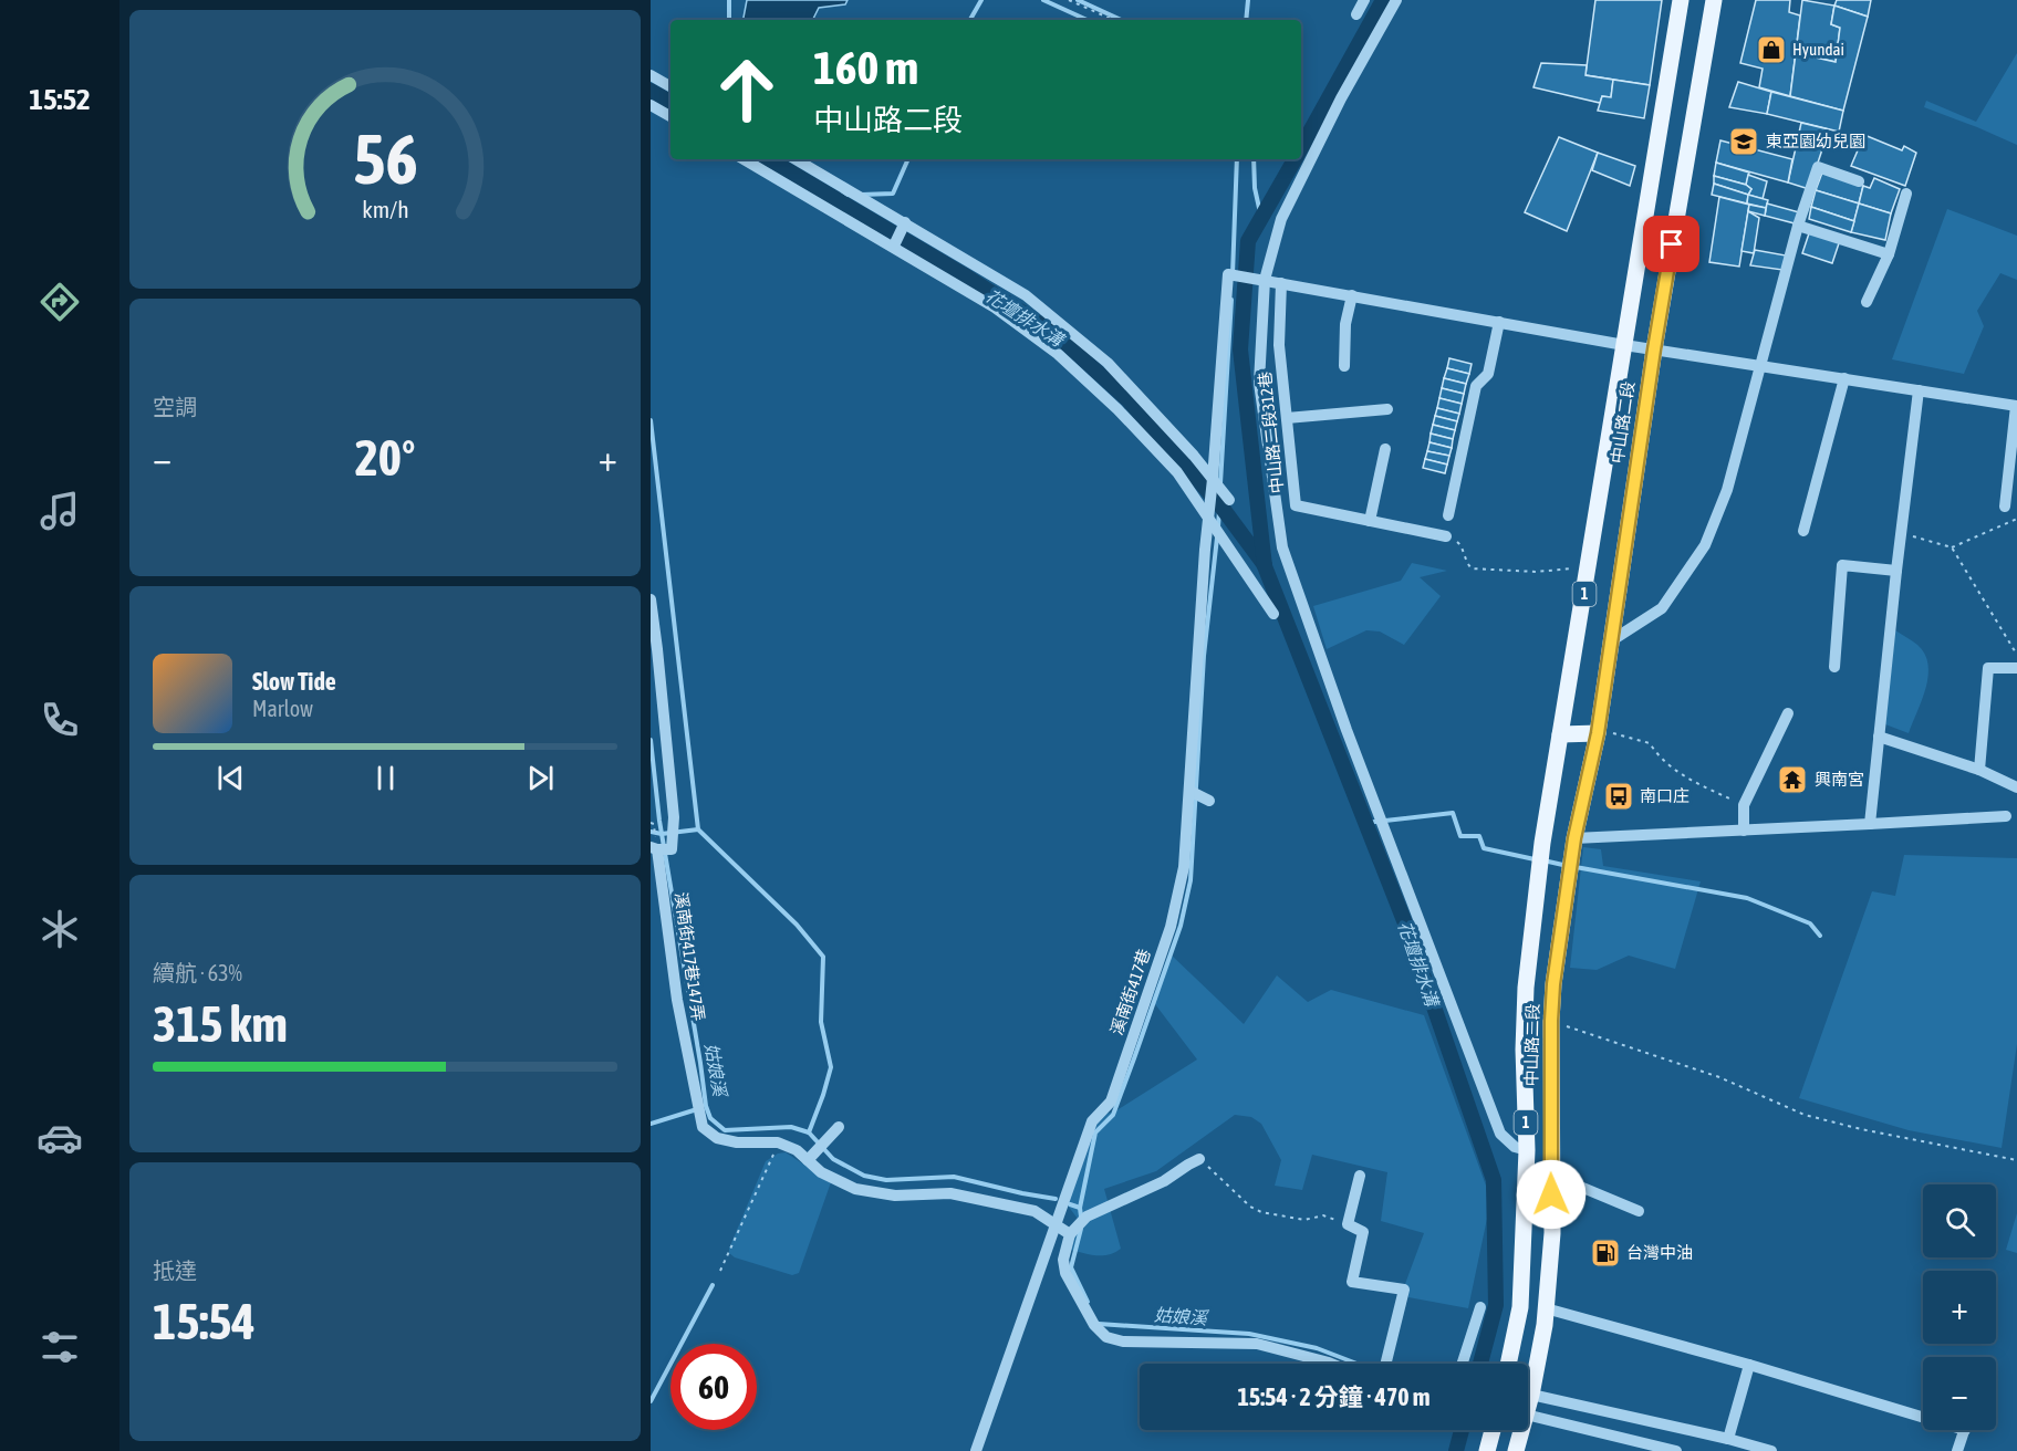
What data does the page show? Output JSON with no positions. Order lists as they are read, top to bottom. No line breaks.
{"streets":{"main road":["中山路二段","1"],"street":["中山路二段312巷","溪南街417巷147弄","溪南街417巷"]},"water":["花壇排水溝","姑娘溪"],"places":{"shop":["Hyundai"],"school or university":["東亞園幼兒園"],"temple":["興南宮"],"bus stop":["南口庄"],"fuel station":["台灣中油"]},"page":{"tabs":"15:52","turn":["160 m","中山路二段"],"tile":["空調",["續航 · 63%","315 km"],["抵達","15:54"]],"heat":["−","20°","+"],"song":["Slow Tide","Marlow"],"map_buttons":["+","−"],"limit":"60","trip":"15:54 · 2 分鐘 · 470 m","gauge":["56","km/h"]}}
